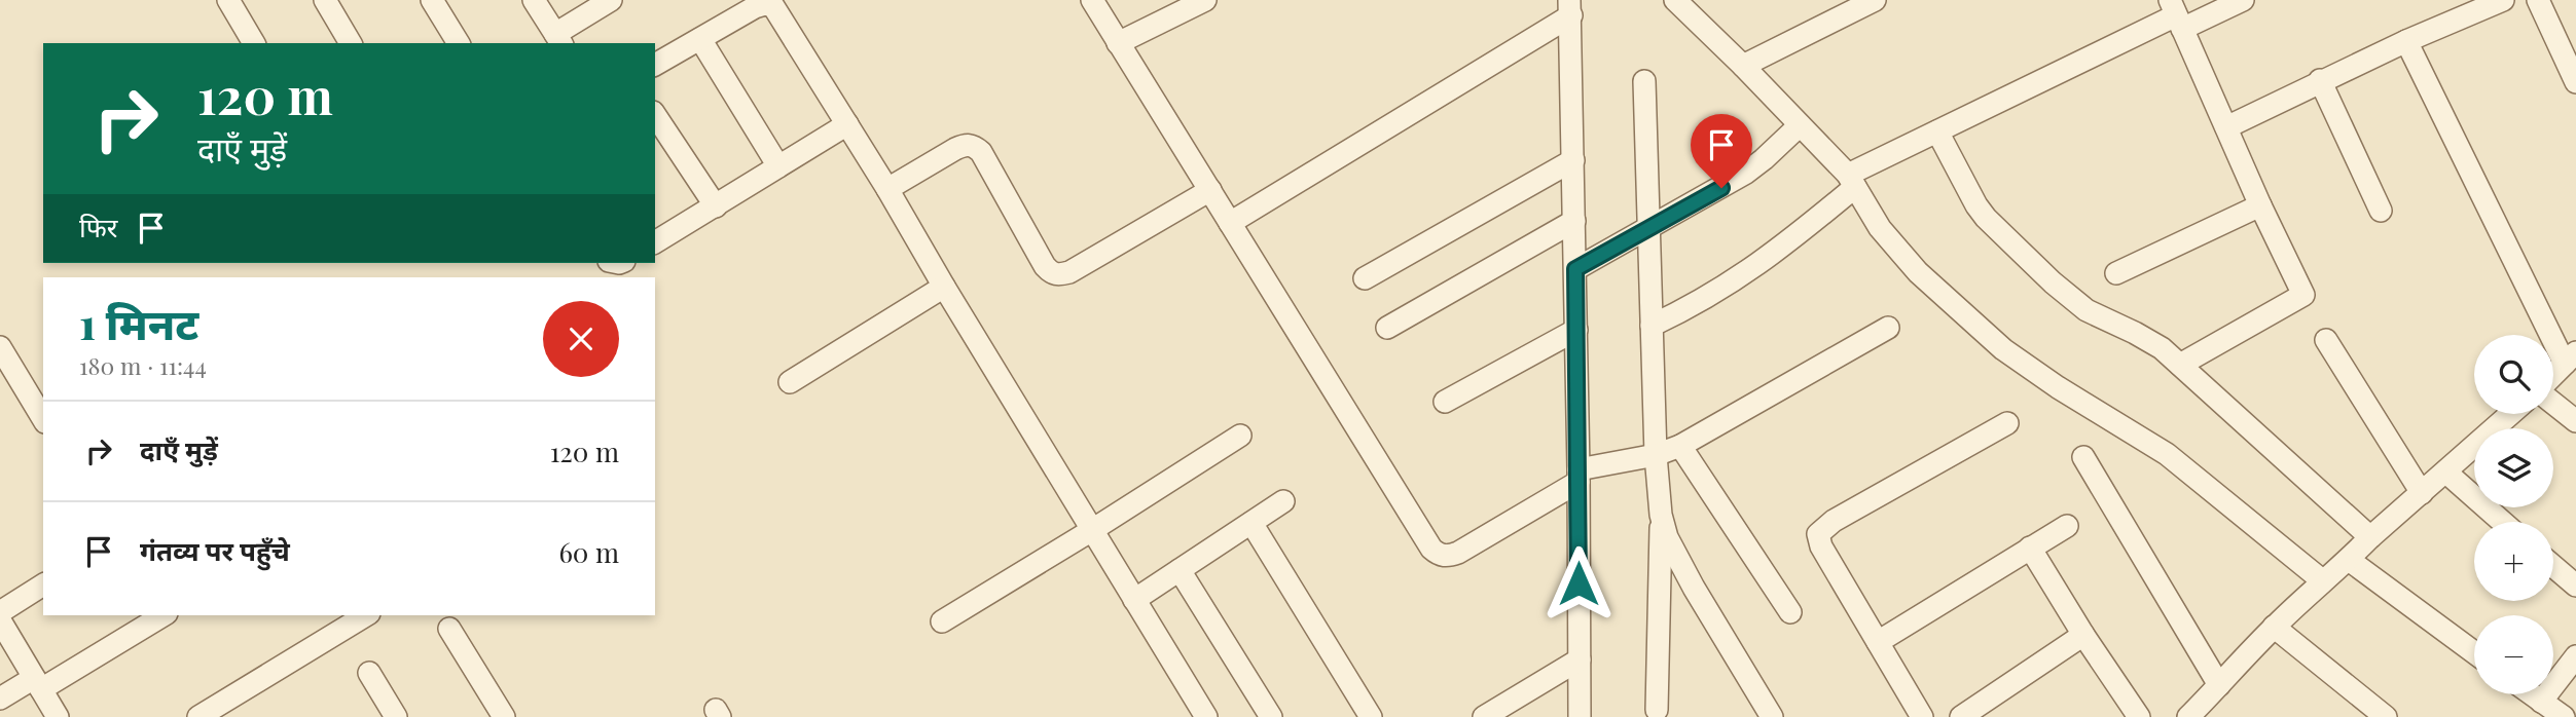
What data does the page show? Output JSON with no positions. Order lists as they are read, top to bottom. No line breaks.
{"page":{"turn":["120 m","दाएँ मुड़ें"],"then":"फिर","heading":["1 मिनट","180 m · 11:44"],"map_buttons":["+","−"],"list":[{"name":"दाएँ मुड़ें","value":"120 m"},{"name":"गंतव्य पर पहुँचे","value":"60 m"}]}}
